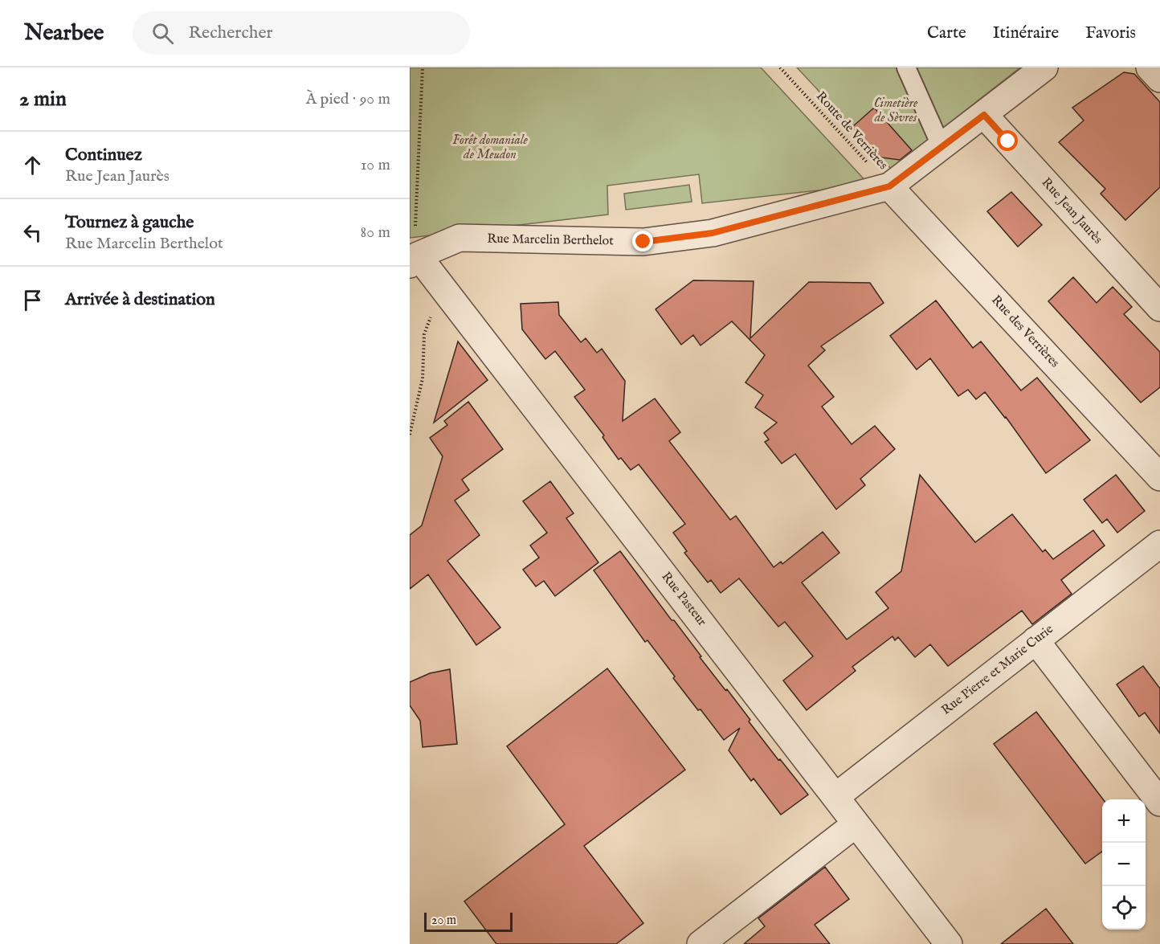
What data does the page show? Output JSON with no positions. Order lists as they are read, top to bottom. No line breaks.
{"streets":{"street":["Rue Jean Jaurès","Rue Marcelin Berthelot","Rue des Verrières","Rue Pasteur","Rue Pierre et Marie Curie"],"path":["Route de Verrières"]},"crossings":[["Route de Verrières","Rue Marcelin Berthelot"],["Route de Verrières","Rue des Verrières"],["Rue Jean Jaurès","Rue Marcelin Berthelot"],["Rue Marcelin Berthelot","Rue des Verrières"],["Rue Marcelin Berthelot","Rue Pasteur"],["Rue Pasteur","Rue Pierre et Marie Curie"]],"parks":["Cimetière de Sèvres","Forêt domaniale de Meudon"],"scale_bar":"20 m","page":{"header":"Nearbee","search":"Rechercher","nav":["Carte","Itinéraire","Favoris"],"heading":["2 min","À pied · 90 m"],"list":[["Continuez","Rue Jean Jaurès","10 m"],["Tournez à gauche","Rue Marcelin Berthelot","80 m"],"Arrivée à destination"],"map_buttons":["+","−"],"scale":"20 m"}}
